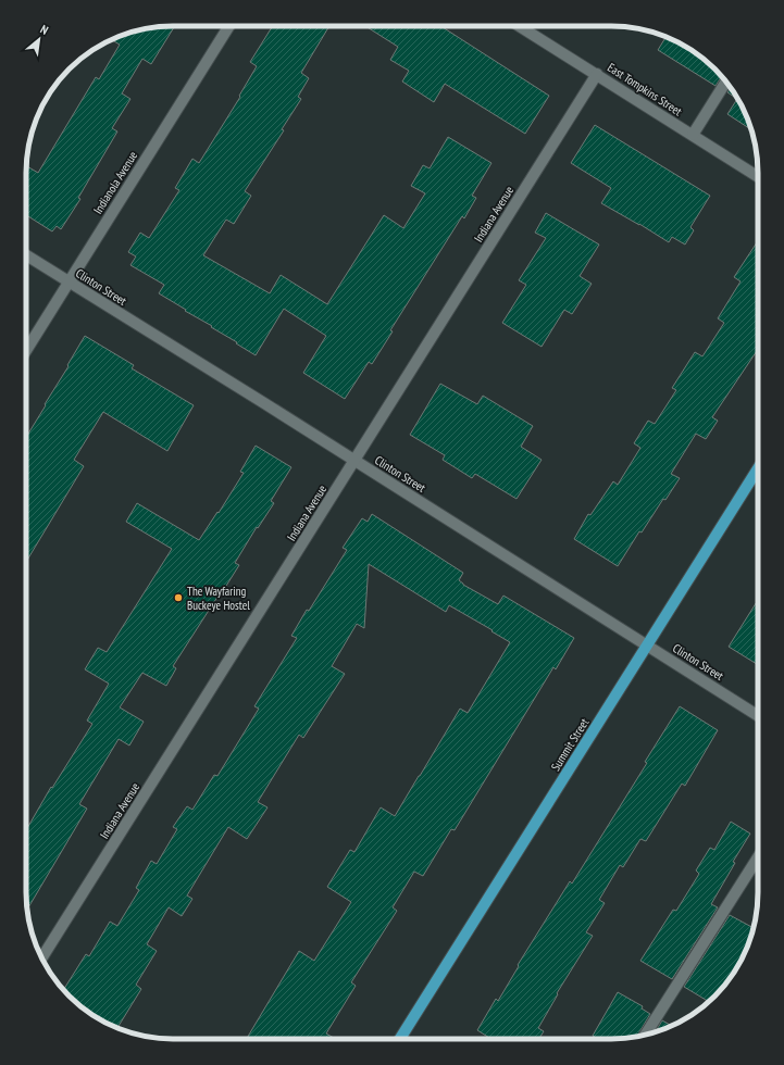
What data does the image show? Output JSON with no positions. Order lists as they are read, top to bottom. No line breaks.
{"streets":{"main road":["Summit Street"],"street":["East Tompkins Street","Indianola Avenue","Indiana Avenue","Clinton Street"]},"crossings":[["East Tompkins Street","Indiana Avenue"],["Indianola Avenue","Clinton Street"],["Indiana Avenue","Clinton Street"],["Clinton Street","Summit Street"]],"places":["The Wayfaring Buckeye Hostel"],"north":"top right"}
